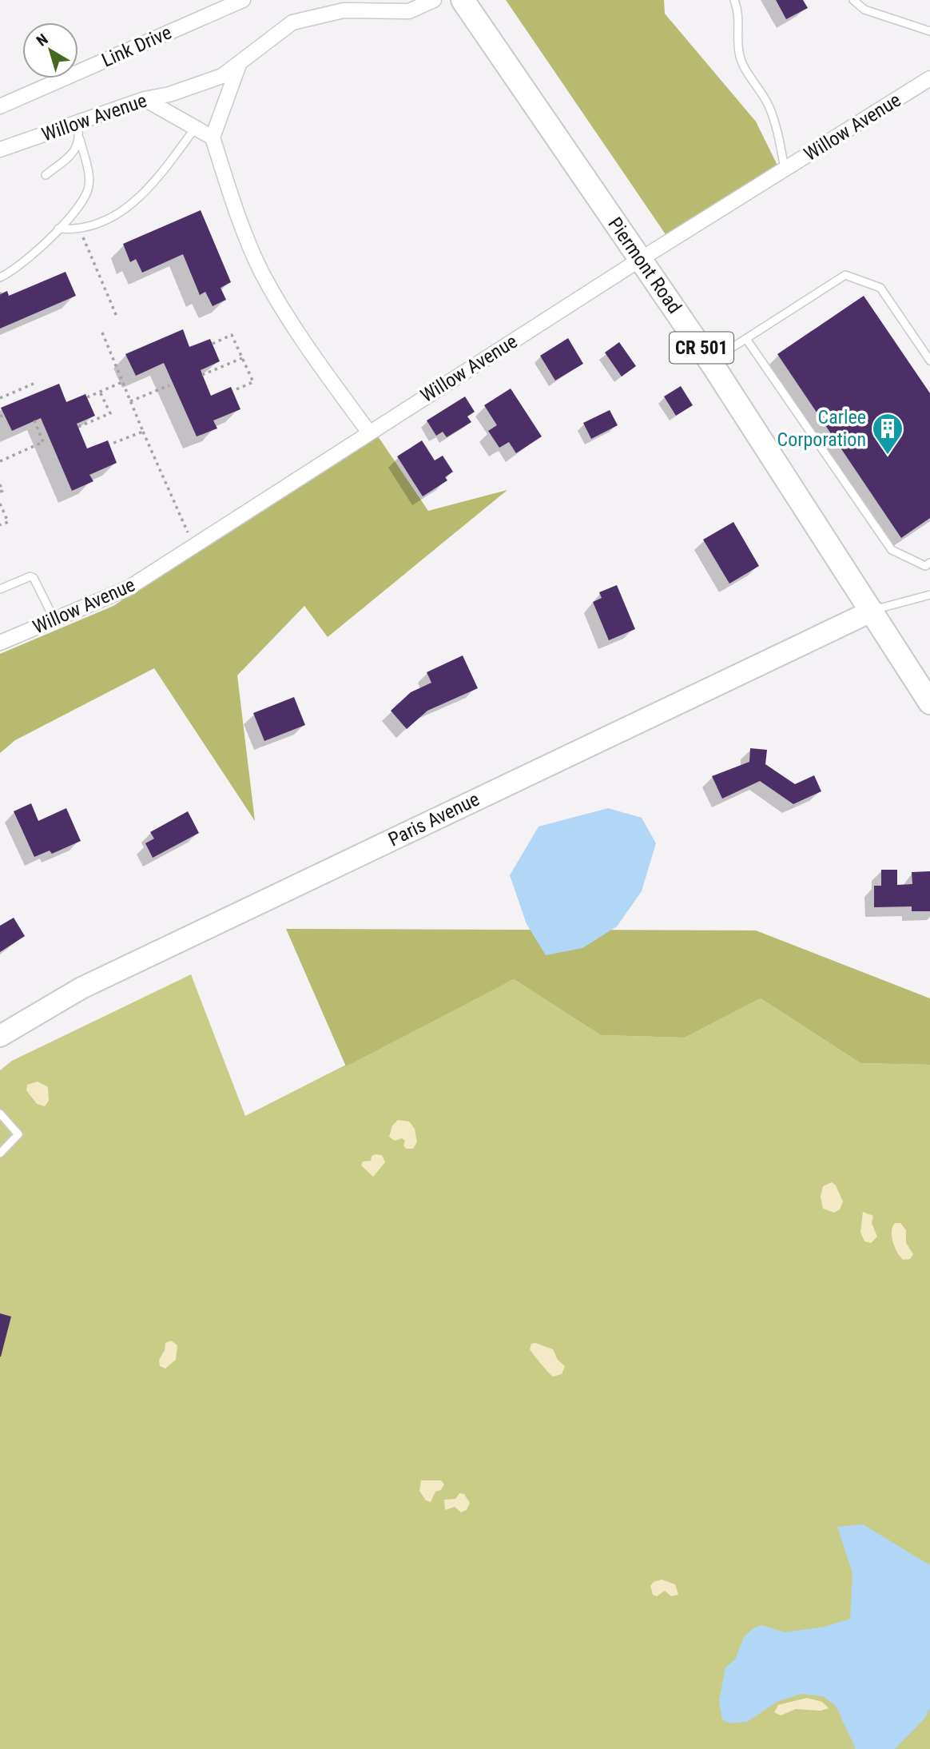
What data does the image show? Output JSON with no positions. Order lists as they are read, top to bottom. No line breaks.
{"streets":{"main road":["Piermont Road","CR 501"],"street":["Link Drive","Willow Avenue","Paris Avenue"]},"crossings":[["Willow Avenue","Piermont Road"],["Piermont Road","Paris Avenue"]],"places":{"building":["Carlee Corporation"]},"north":"top left"}
